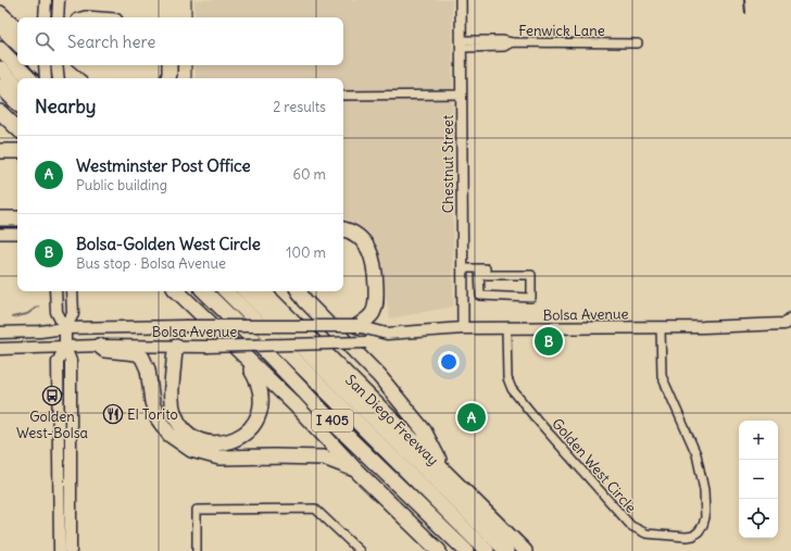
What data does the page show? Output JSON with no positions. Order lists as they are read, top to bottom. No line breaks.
{"streets":{"highway":["San Diego Freeway","I 405"],"main road":["Bolsa Avenue"],"street":["Fenwick Lane","Chestnut Street","Golden West Circle"]},"crossings":[["Fenwick Lane","Chestnut Street"],["Chestnut Street","Bolsa Avenue"],["Bolsa Avenue","Golden West Circle"]],"places":{"bus stop":["Golden West-Bolsa"],"restaurant":["El Torito"]},"page":{"search":"Search here","heading":["Nearby","2 results"],"list":[{"mark":"A","name":"Westminster Post Office","note":"Public building","value":"60 m"},{"mark":"B","name":"Bolsa-Golden West Circle","note":"Bus stop · Bolsa Avenue","value":"100 m"}],"pins":["B","A"],"map_buttons":["+","−"]}}
